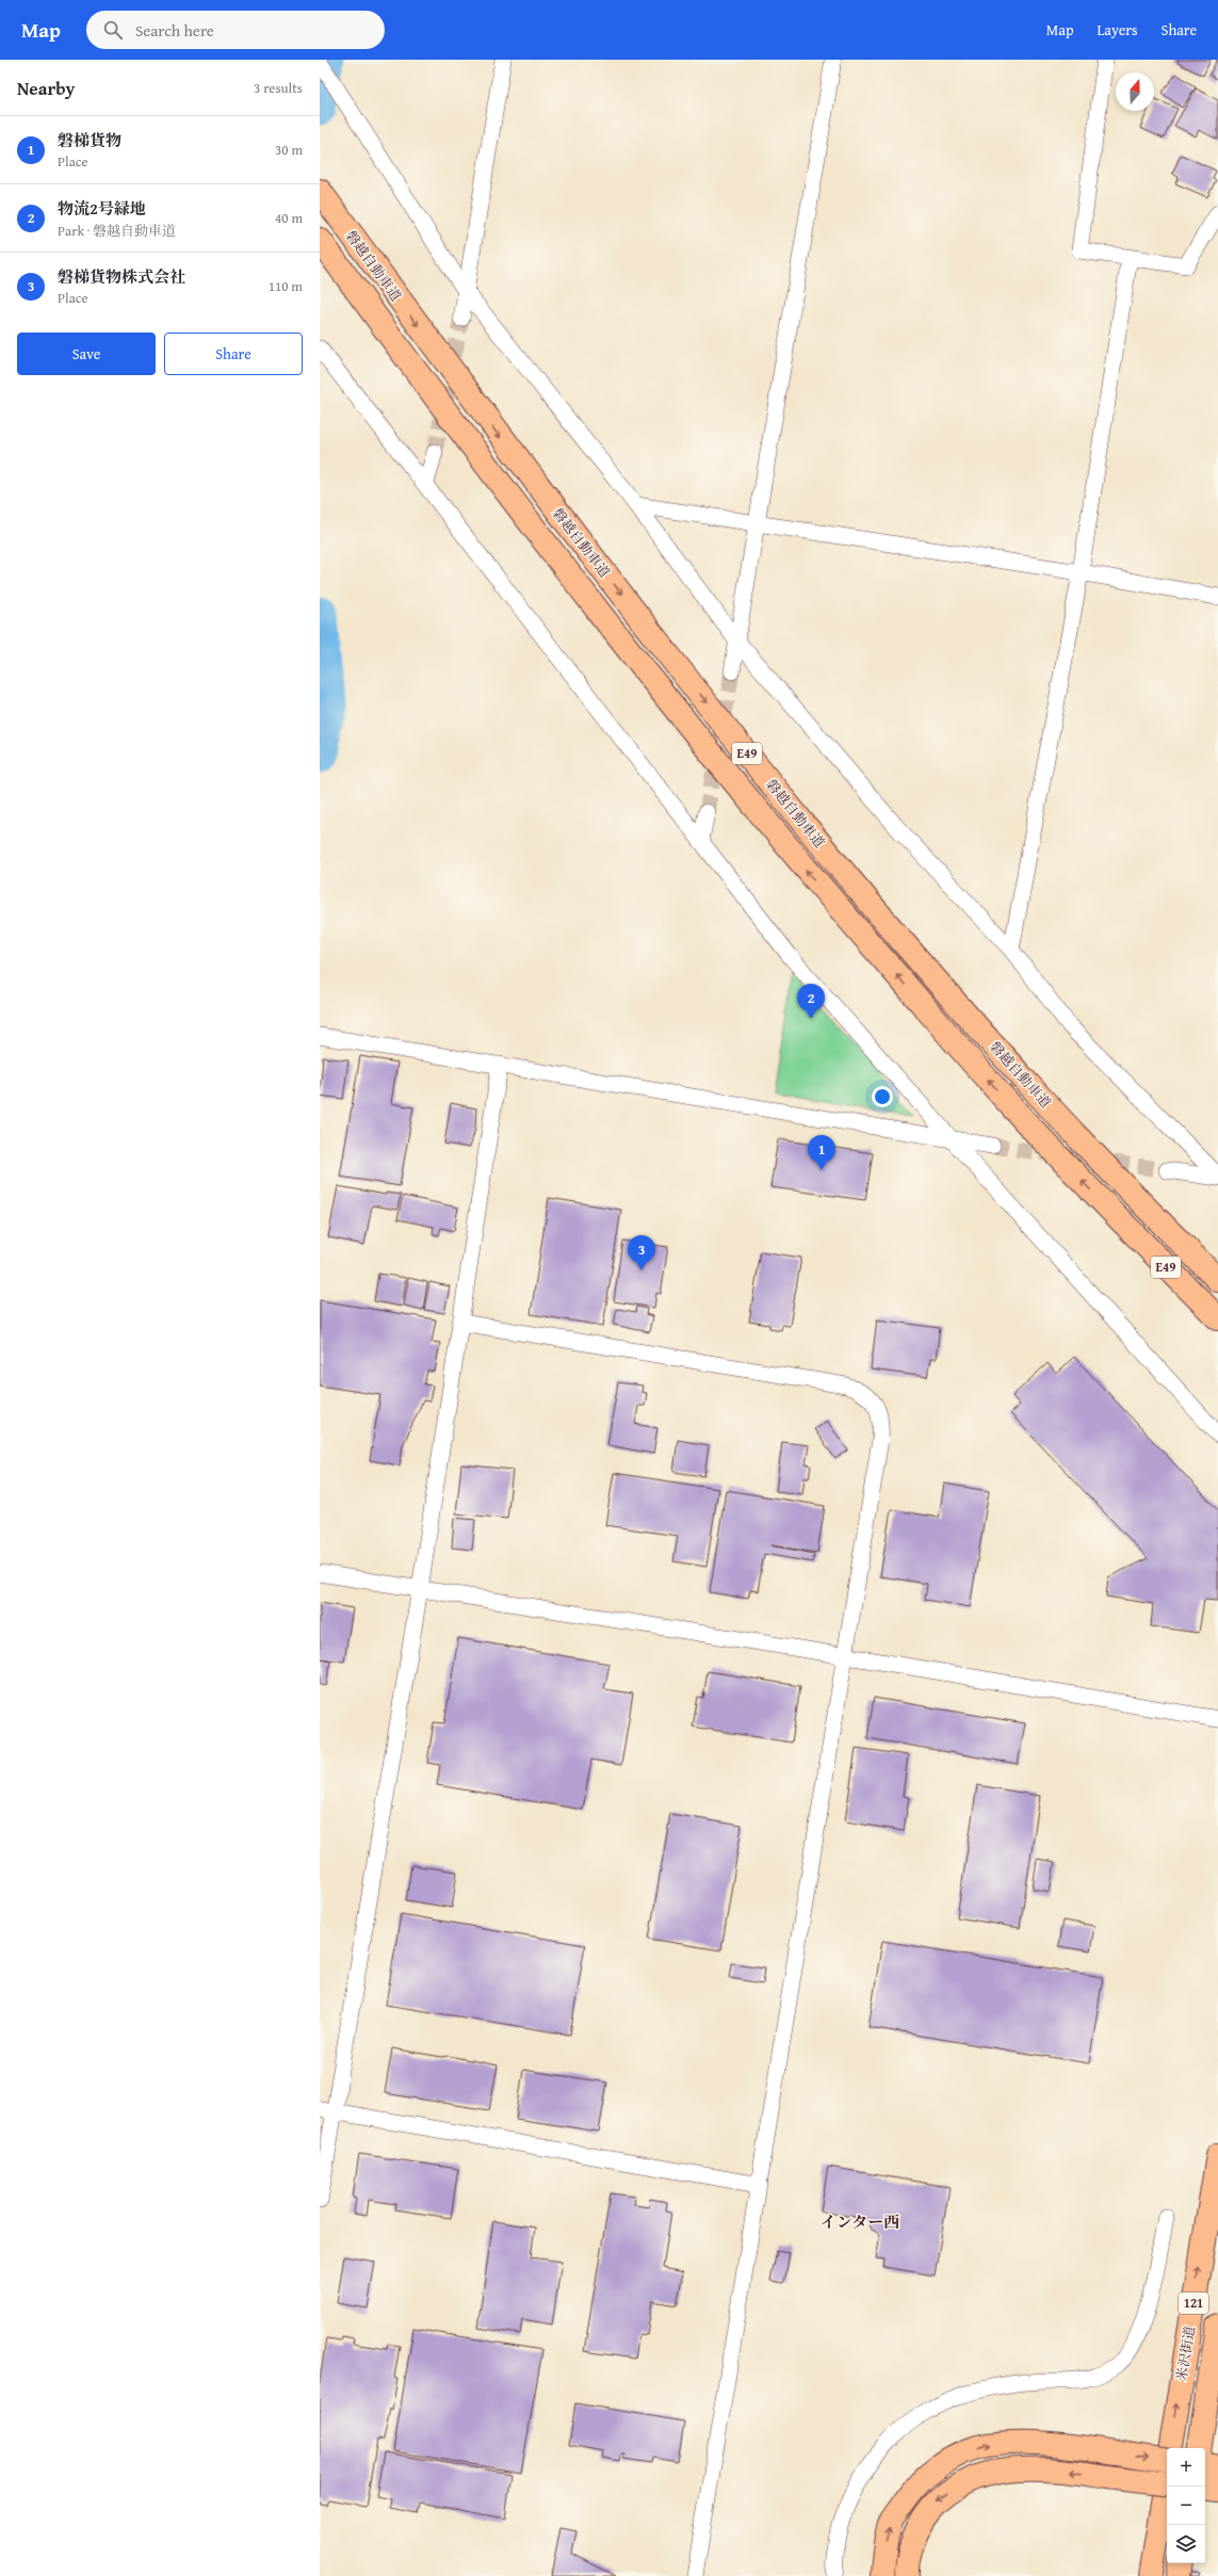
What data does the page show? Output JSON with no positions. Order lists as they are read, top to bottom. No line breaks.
{"streets":{"highway":["磐越自動車道","E49","121","米沢街道"]},"districts":["インター西"],"north":"top","page":{"header":"Map","search":"Search here","nav":["Map","Layers","Share"],"heading":["Nearby","3 results"],"list":[{"mark":"1","name":"磐梯貨物","note":"Place","value":"30 m"},{"mark":"2","name":"物流2号緑地","note":"Park · 磐越自動車道","value":"40 m"},{"mark":"3","name":"磐梯貨物株式会社","note":"Place","value":"110 m"}],"buttons":["Save","Share"],"pins":["2","1","3"],"map_buttons":["+","−"]}}
